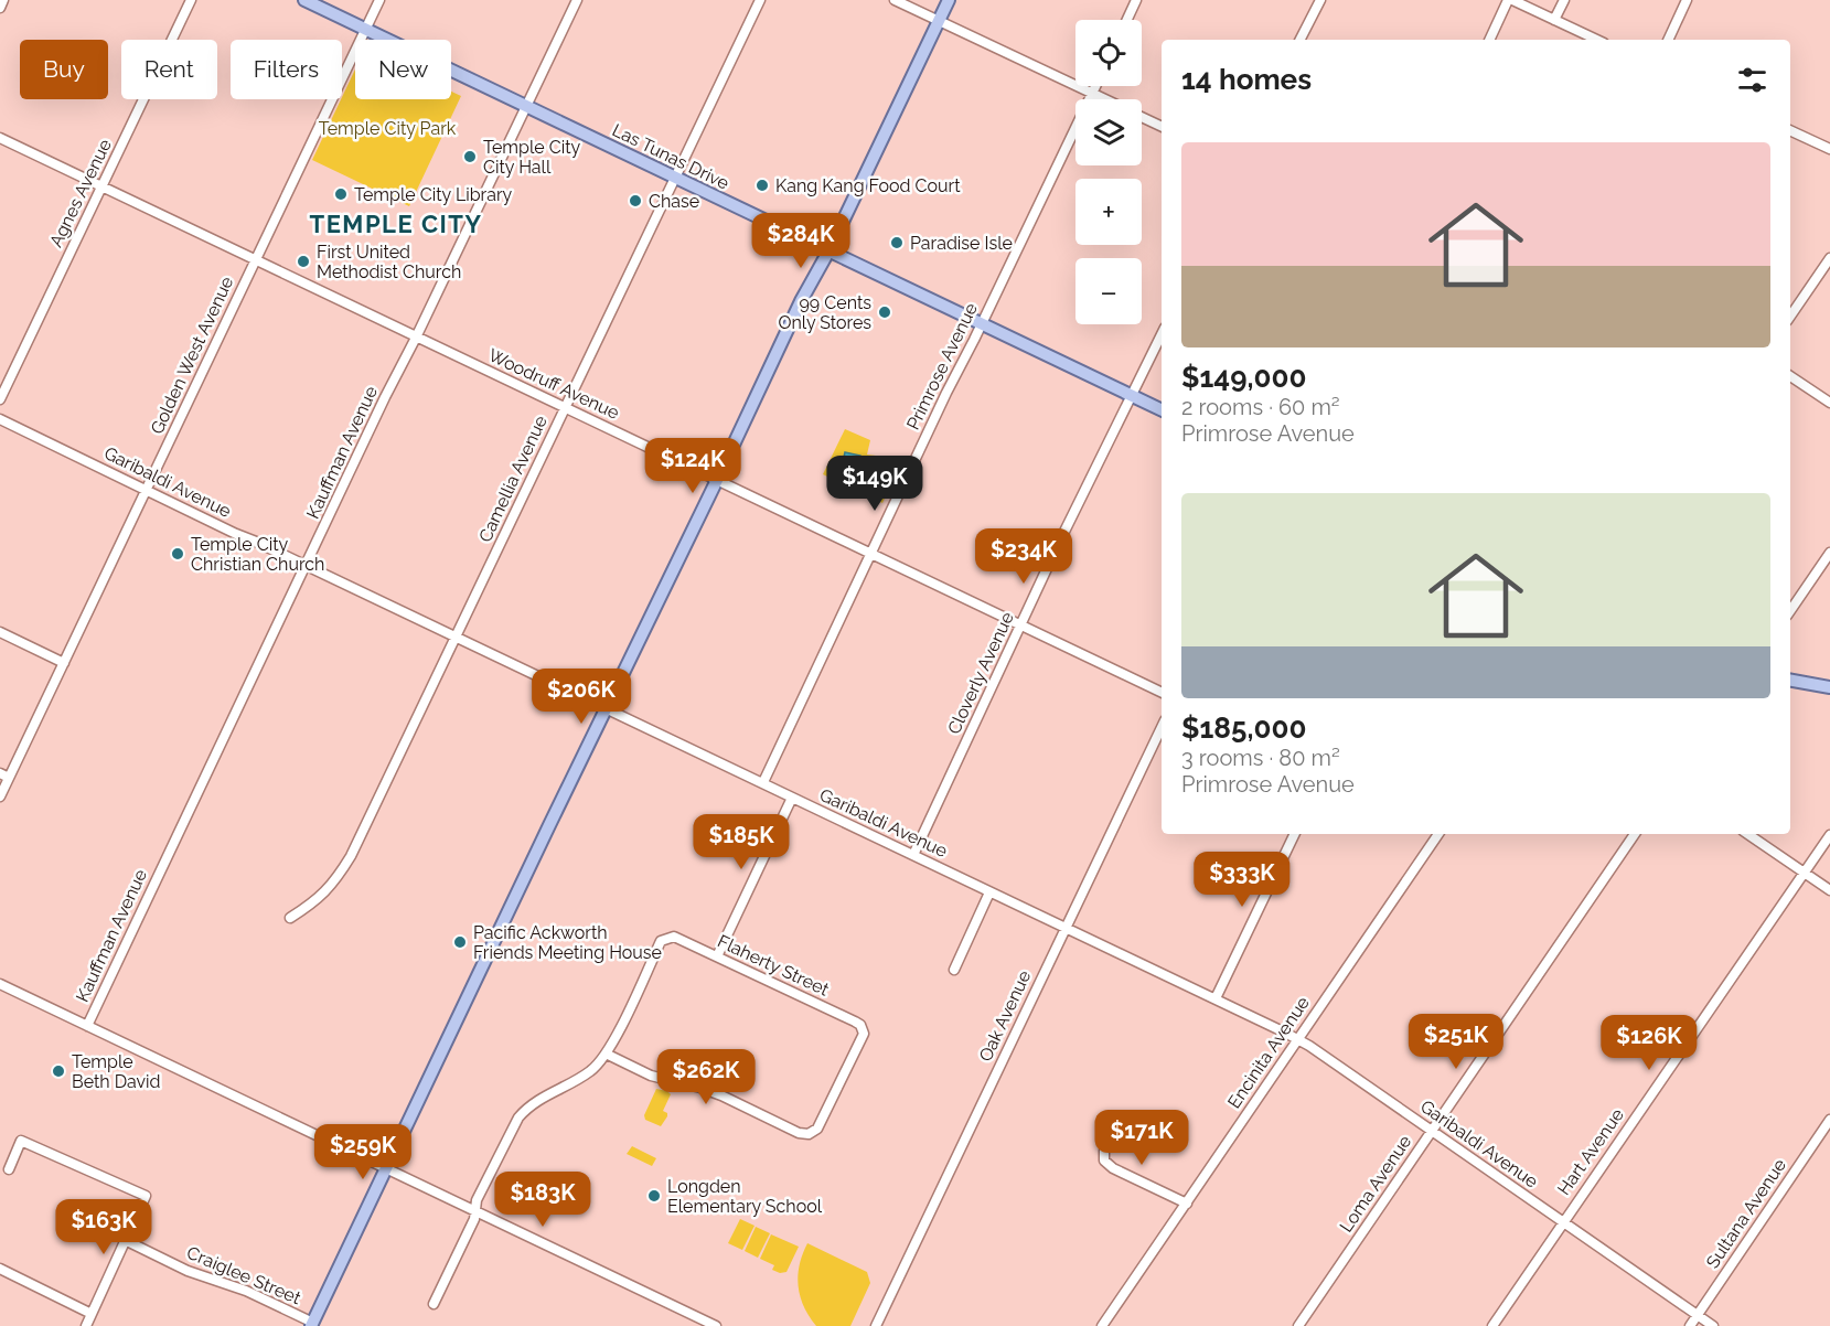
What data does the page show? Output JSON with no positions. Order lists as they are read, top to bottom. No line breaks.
{"streets":{"main road":["Las Tunas Drive"],"street":["Agnes Avenue","Golden West Avenue","Primrose Avenue","Woodruff Avenue","Kauffman Avenue","Camellia Avenue","Garibaldi Avenue","Cloverly Avenue","Flaherty Street","Oak Avenue","Encinita Avenue","Hart Avenue","Loma Avenue","Sultana Avenue","Craiglee Street"]},"crossings":[["Las Tunas Drive","Golden West Avenue"],["Las Tunas Drive","Primrose Avenue"],["Las Tunas Drive","Kauffman Avenue"],["Las Tunas Drive","Camellia Avenue"],["Las Tunas Drive","Cloverly Avenue"],["Agnes Avenue","Woodruff Avenue"],["Golden West Avenue","Woodruff Avenue"],["Golden West Avenue","Garibaldi Avenue"],["Primrose Avenue","Woodruff Avenue"],["Primrose Avenue","Garibaldi Avenue"],["Woodruff Avenue","Kauffman Avenue"],["Woodruff Avenue","Camellia Avenue"],["Woodruff Avenue","Cloverly Avenue"],["Kauffman Avenue","Garibaldi Avenue"],["Camellia Avenue","Garibaldi Avenue"],["Garibaldi Avenue","Cloverly Avenue"],["Garibaldi Avenue","Oak Avenue"],["Garibaldi Avenue","Encinita Avenue"],["Garibaldi Avenue","Hart Avenue"],["Garibaldi Avenue","Loma Avenue"],["Garibaldi Avenue","Sultana Avenue"]],"districts":["TEMPLE CITY"],"parks":["Temple City Park"],"places":["Temple City City Hall","Kang Kang Food Court","Temple City Library","Chase","Paradise Isle","First United Methodist Church","99 Cents Only Stores","Temple City Christian Church","Pacific Ackworth Friends Meeting House","Temple Beth David","Longden Elementary School"],"page":{"map_buttons":["+","−"],"chip":["Buy","Rent","Filters","New"],"heading":"14 homes","list":[{"name":"$149,000","note":"2 rooms · 60 m² · Primrose Avenue"},{"name":"$185,000","note":"3 rooms · 80 m² · Primrose Avenue"}],"price":["$284K","$124K","$149K","$234K","$206K","$185K","$333K","$251K","$126K","$262K","$171K","$259K","$183K","$163K"]}}
